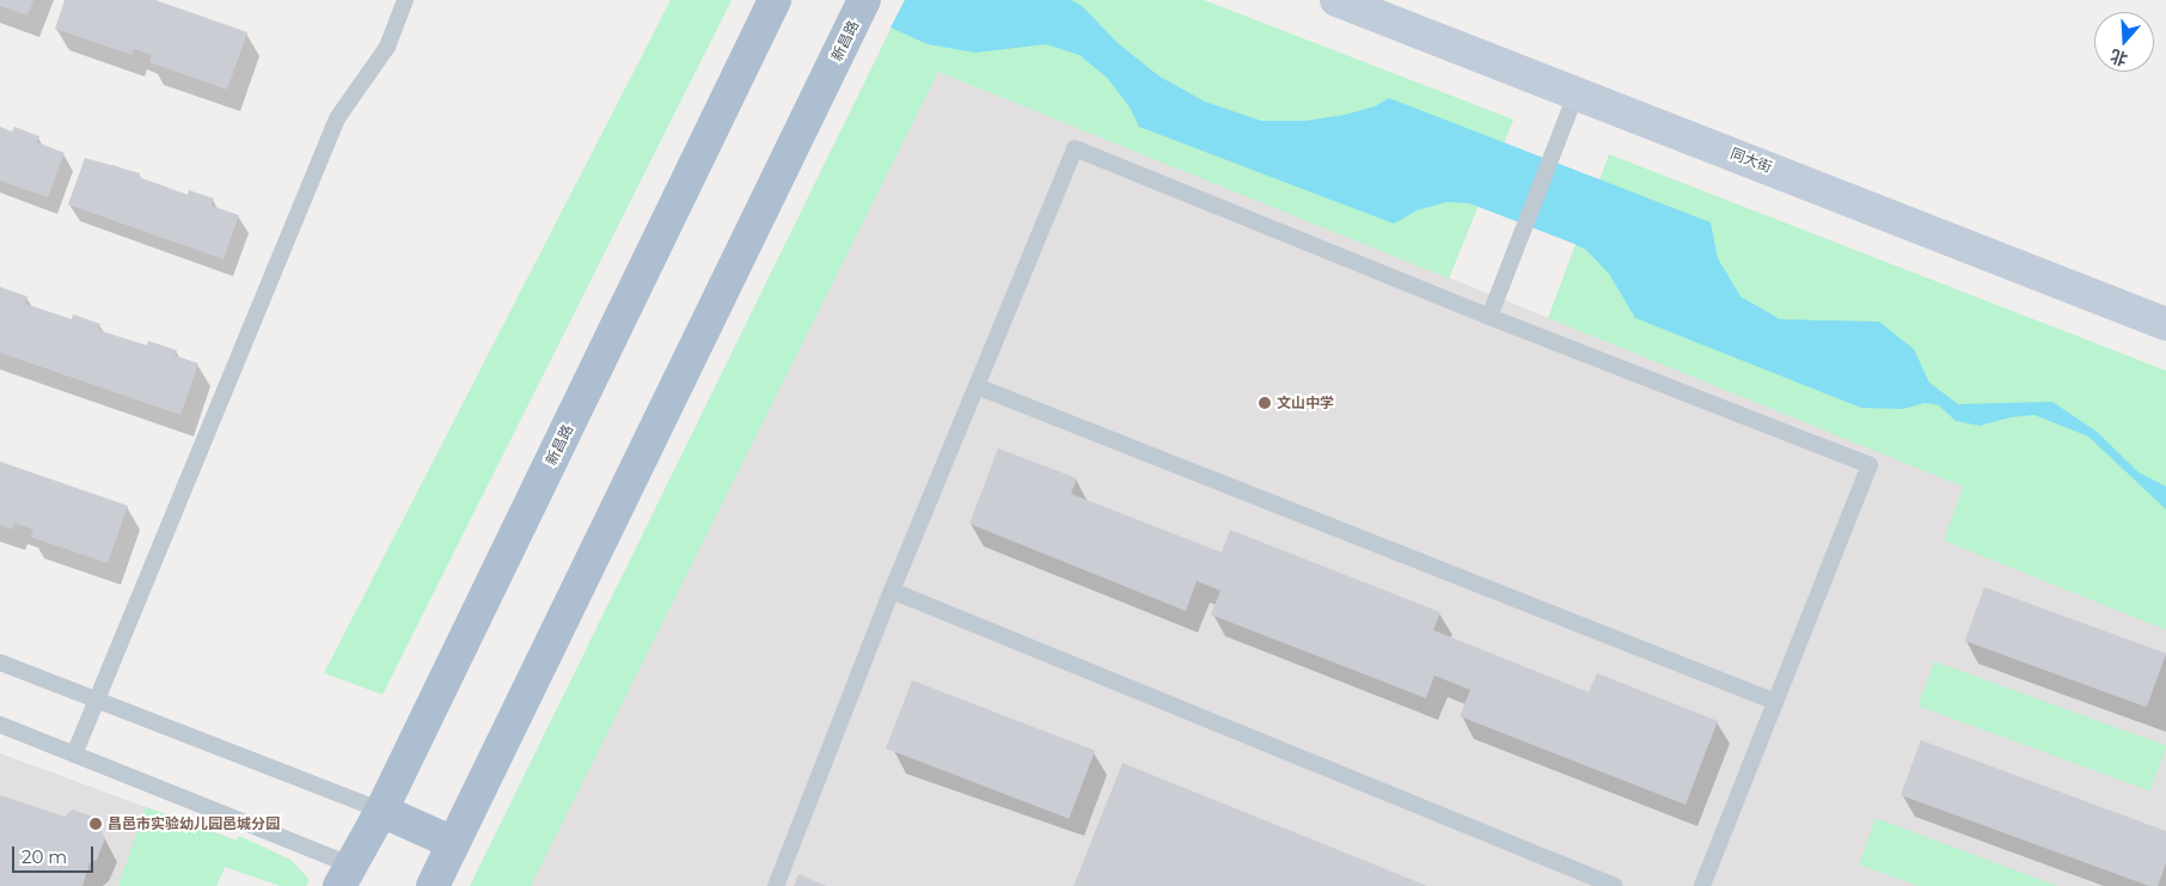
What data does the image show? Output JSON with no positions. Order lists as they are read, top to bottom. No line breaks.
{"streets":{"main road":["新昌路"],"street":["同大街"]},"places":["文山中学","昌邑市实验幼儿园邑城分园"],"scale_bar":"20 m","north":"bottom"}
